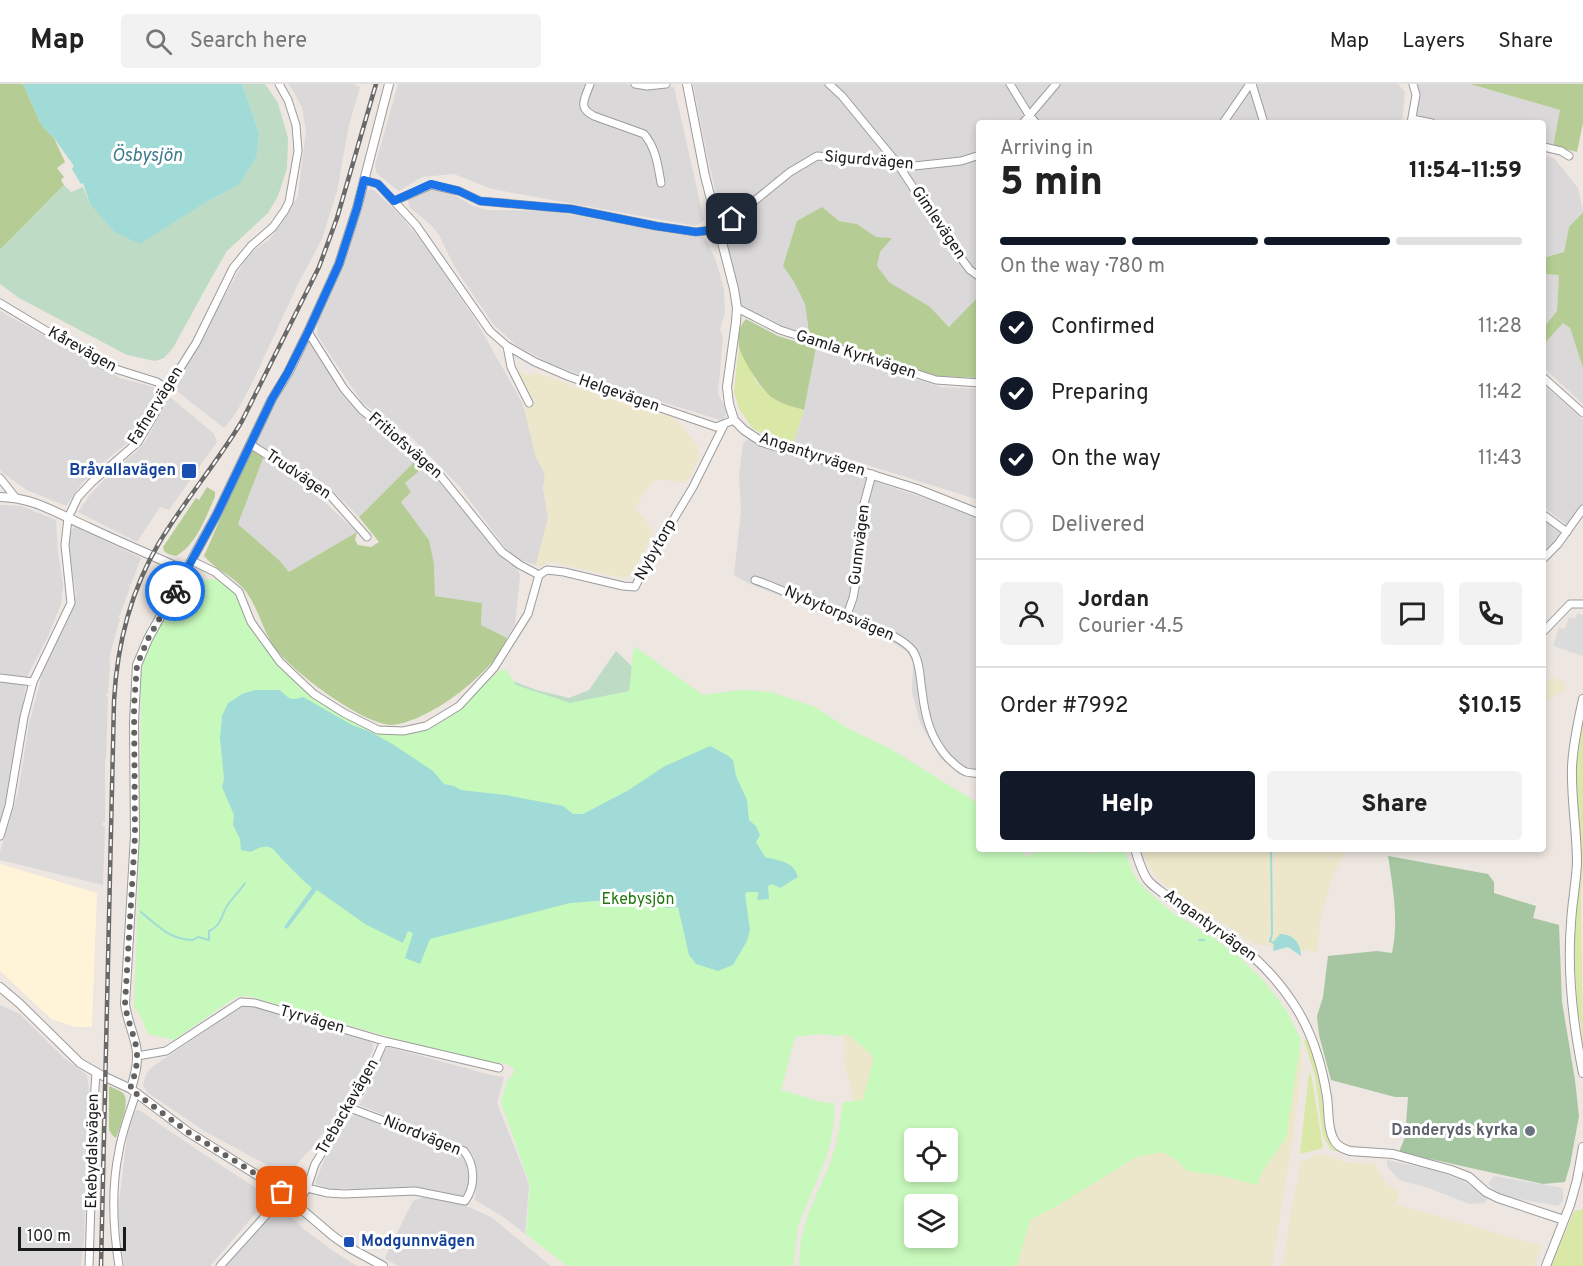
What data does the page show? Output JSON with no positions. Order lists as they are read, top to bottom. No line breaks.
{"streets":{"street":["Sigurdvägen","Gimlevägen","Kårevägen","Gamla Kyrkvägen","Helgevägen","Fafnervägen","Fritiofsvägen","Angantyrvägen","Trudvägen","Gunnvägen","Nybytorp","Nybytorpsvägen","Tyrvägen","Trebackavägen","Niordvägen","Ekebydalsvägen"]},"crossings":[["Sigurdvägen","Gimlevägen"],["Kårevägen","Fafnervägen"],["Helgevägen","Nybytorp"],["Fritiofsvägen","Nybytorp"],["Angantyrvägen","Gunnvägen"],["Gunnvägen","Nybytorpsvägen"],["Tyrvägen","Trebackavägen"],["Trebackavägen","Niordvägen"]],"water":["Ösbysjön"],"parks":["Ekebysjön"],"places":{"transit":["Bråvallavägen","Modgunnvägen"],"other":["Danderyds kyrka"]},"scale_bar":"100 m","page":{"header":"Map","search":"Search here","nav":["Map","Layers","Share"],"heading":["5 min","Arriving in","11:54–11:59"],"panel":["Jordan","Courier · 4.5","Order #7992","$10.15"],"bar":"On the way · 780 m","list":[["Confirmed","11:28"],["Preparing","11:42"],["On the way","11:43"],"Delivered"],"buttons":["Help","Share"],"scale":"100 m"}}
